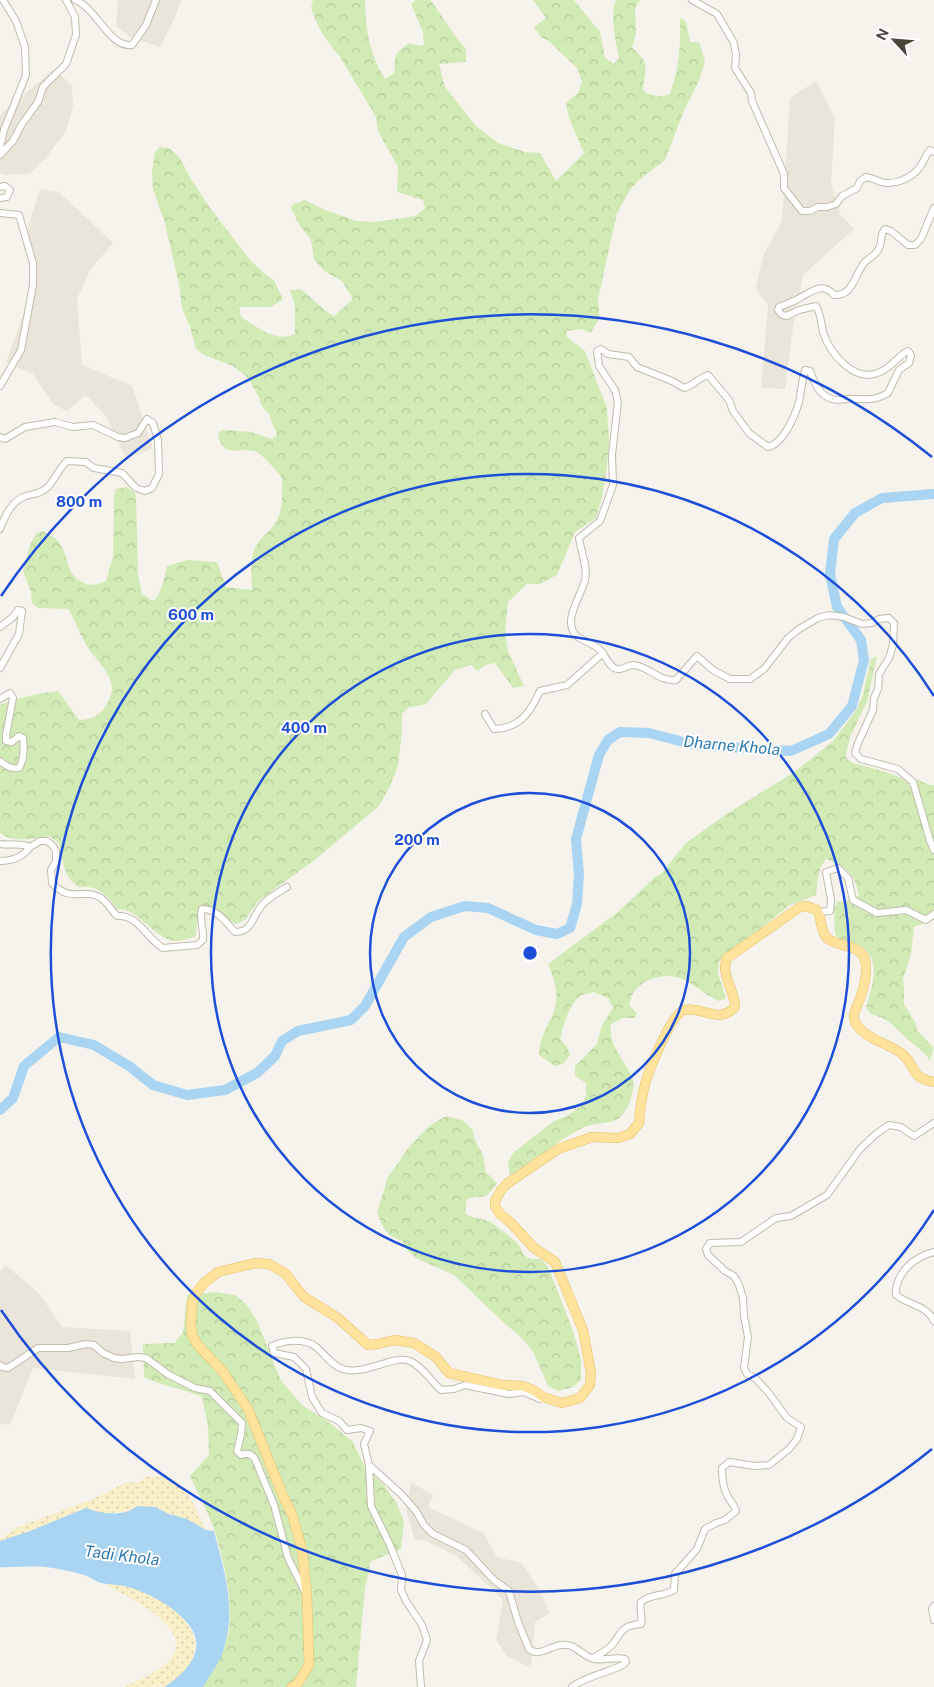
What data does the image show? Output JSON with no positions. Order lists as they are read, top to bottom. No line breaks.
{"water":["Dharne Khola","Tadi Khola"],"north":"top left","rings":["800 m","600 m","400 m","200 m"]}
